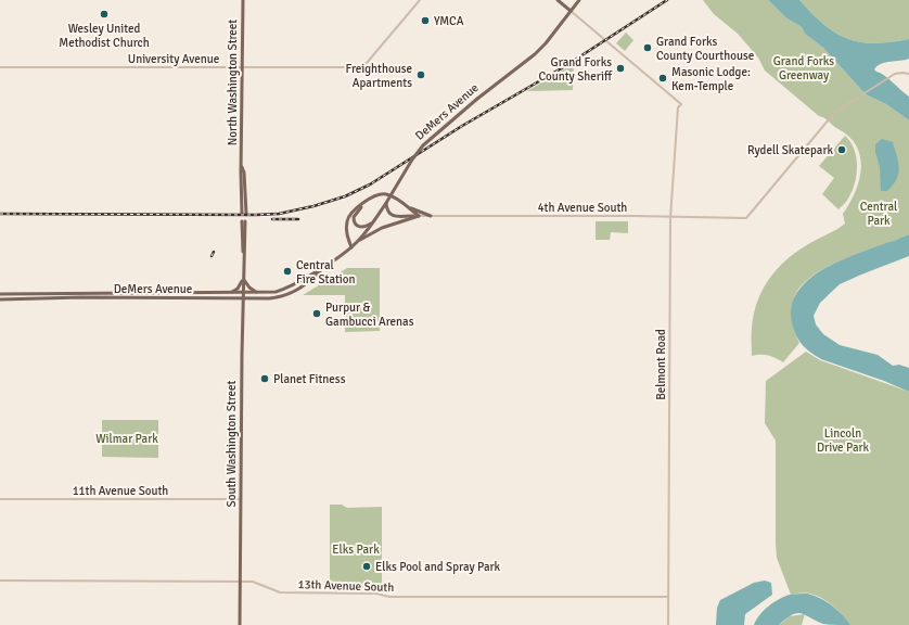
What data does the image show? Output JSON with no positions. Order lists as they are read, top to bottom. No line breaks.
{"streets":{"main road":["North Washington Street","DeMers Avenue","South Washington Street"],"street":["University Avenue","4th Avenue South","Belmont Road","11th Avenue South","13th Avenue South"]},"crossings":[["University Avenue","North Washington Street"],["DeMers Avenue","Belmont Road"],["DeMers Avenue","South Washington Street"],["4th Avenue South","Belmont Road"],["Belmont Road","13th Avenue South"],["South Washington Street","11th Avenue South"],["South Washington Street","13th Avenue South"]],"parks":["Grand Forks Greenway","Central Park","Lincoln Drive Park","Wilmar Park","Elks Park"],"places":["Wesley United Methodist Church","YMCA","Grand Forks County Courthouse","Grand Forks County Sheriff","Freighthouse Apartments","Masonic Lodge: Kem-Temple","Rydell Skatepark","Central Fire Station","Purpur & Gambucci Arenas","Planet Fitness","Elks Pool and Spray Park"]}
